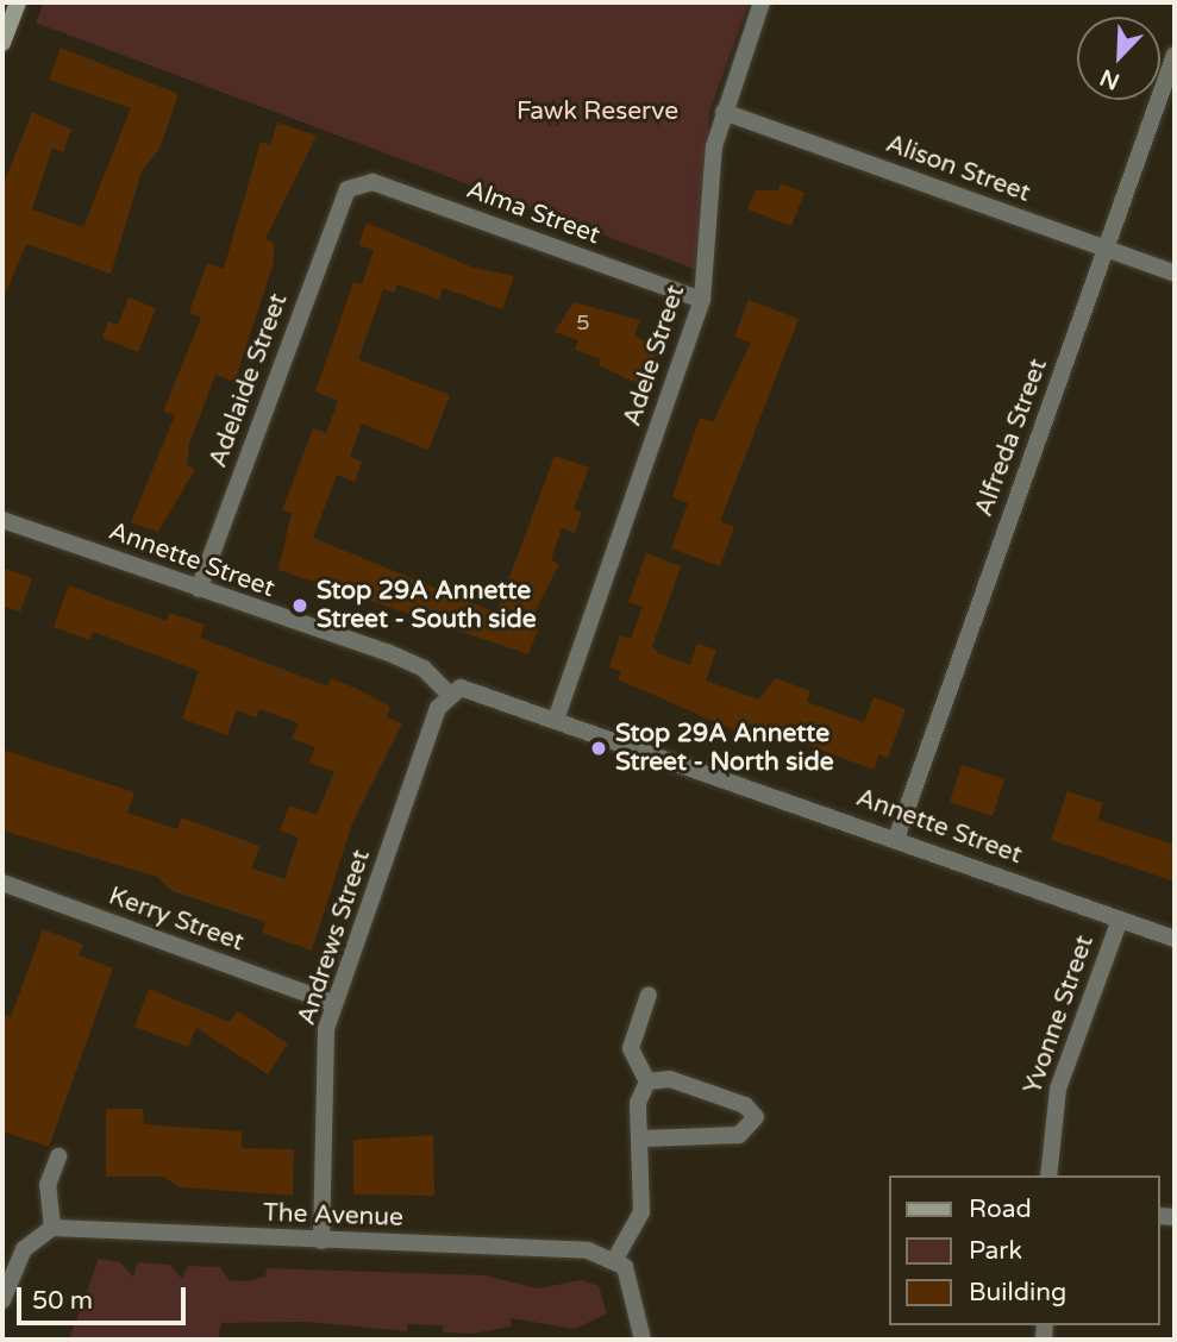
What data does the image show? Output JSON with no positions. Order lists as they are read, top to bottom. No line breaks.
{"streets":{"street":["Alison Street","Alma Street","Adele Street","Adelaide Street","Alfreda Street","Annette Street","Kerry Street","Andrews Street","Yvonne Street","The Avenue"]},"crossings":[["Alison Street","Adele Street"],["Alison Street","Alfreda Street"],["Alma Street","Adele Street"],["Alma Street","Adelaide Street"],["Adele Street","Annette Street"],["Adelaide Street","Annette Street"],["Alfreda Street","Annette Street"],["Annette Street","Andrews Street"],["Annette Street","Yvonne Street"],["Kerry Street","Andrews Street"],["Andrews Street","The Avenue"]],"parks":["Fawk Reserve"],"places":["Stop 29A Annette Street - South side","Stop 29A Annette Street - North side"],"house_numbers":["5"],"legend":["Road","Park","Building"],"scale_bar":"50 m","north":"bottom left"}
